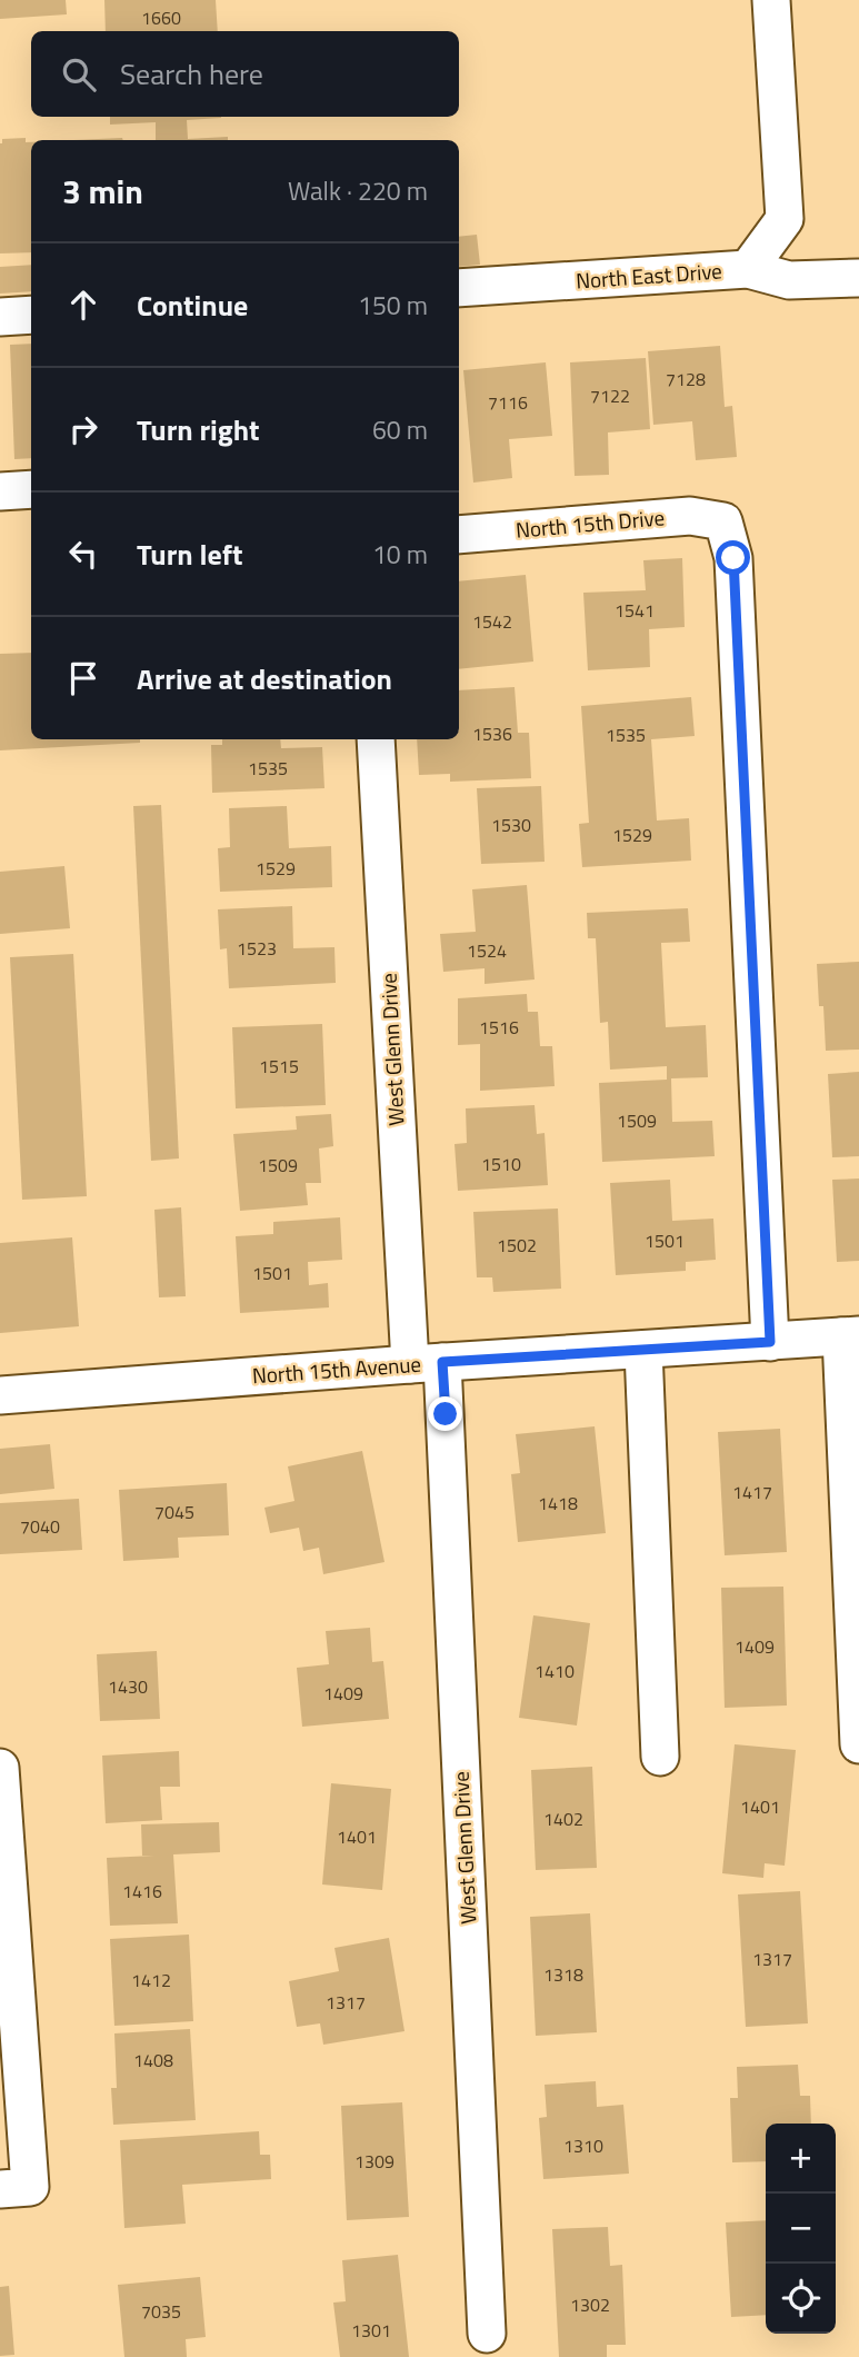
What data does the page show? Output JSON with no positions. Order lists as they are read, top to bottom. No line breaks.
{"streets":{"street":["North East Drive","North 15th Drive","West Glenn Drive","North 15th Avenue"]},"crossings":[["North 15th Drive","North 15th Avenue"],["West Glenn Drive","North 15th Avenue"]],"house_numbers":["1660","7128","7122","7116","1541","1542","1536","1535","1535","1530","1529","1529","1523","1524","1516","1515","1509","1510","1509","1501","1502","1501","1417","1418","7045","7040","1409","1410","1430","1409","1401","1402","1401","1416","1317","1318","1412","1317","1408","1310","1309","1302","7035","1301"],"page":{"search":"Search here","heading":["3 min","Walk · 220 m"],"list":[["Continue","150 m"],["Turn right","60 m"],["Turn left","10 m"],"Arrive at destination"],"map_buttons":["+","−"]}}
